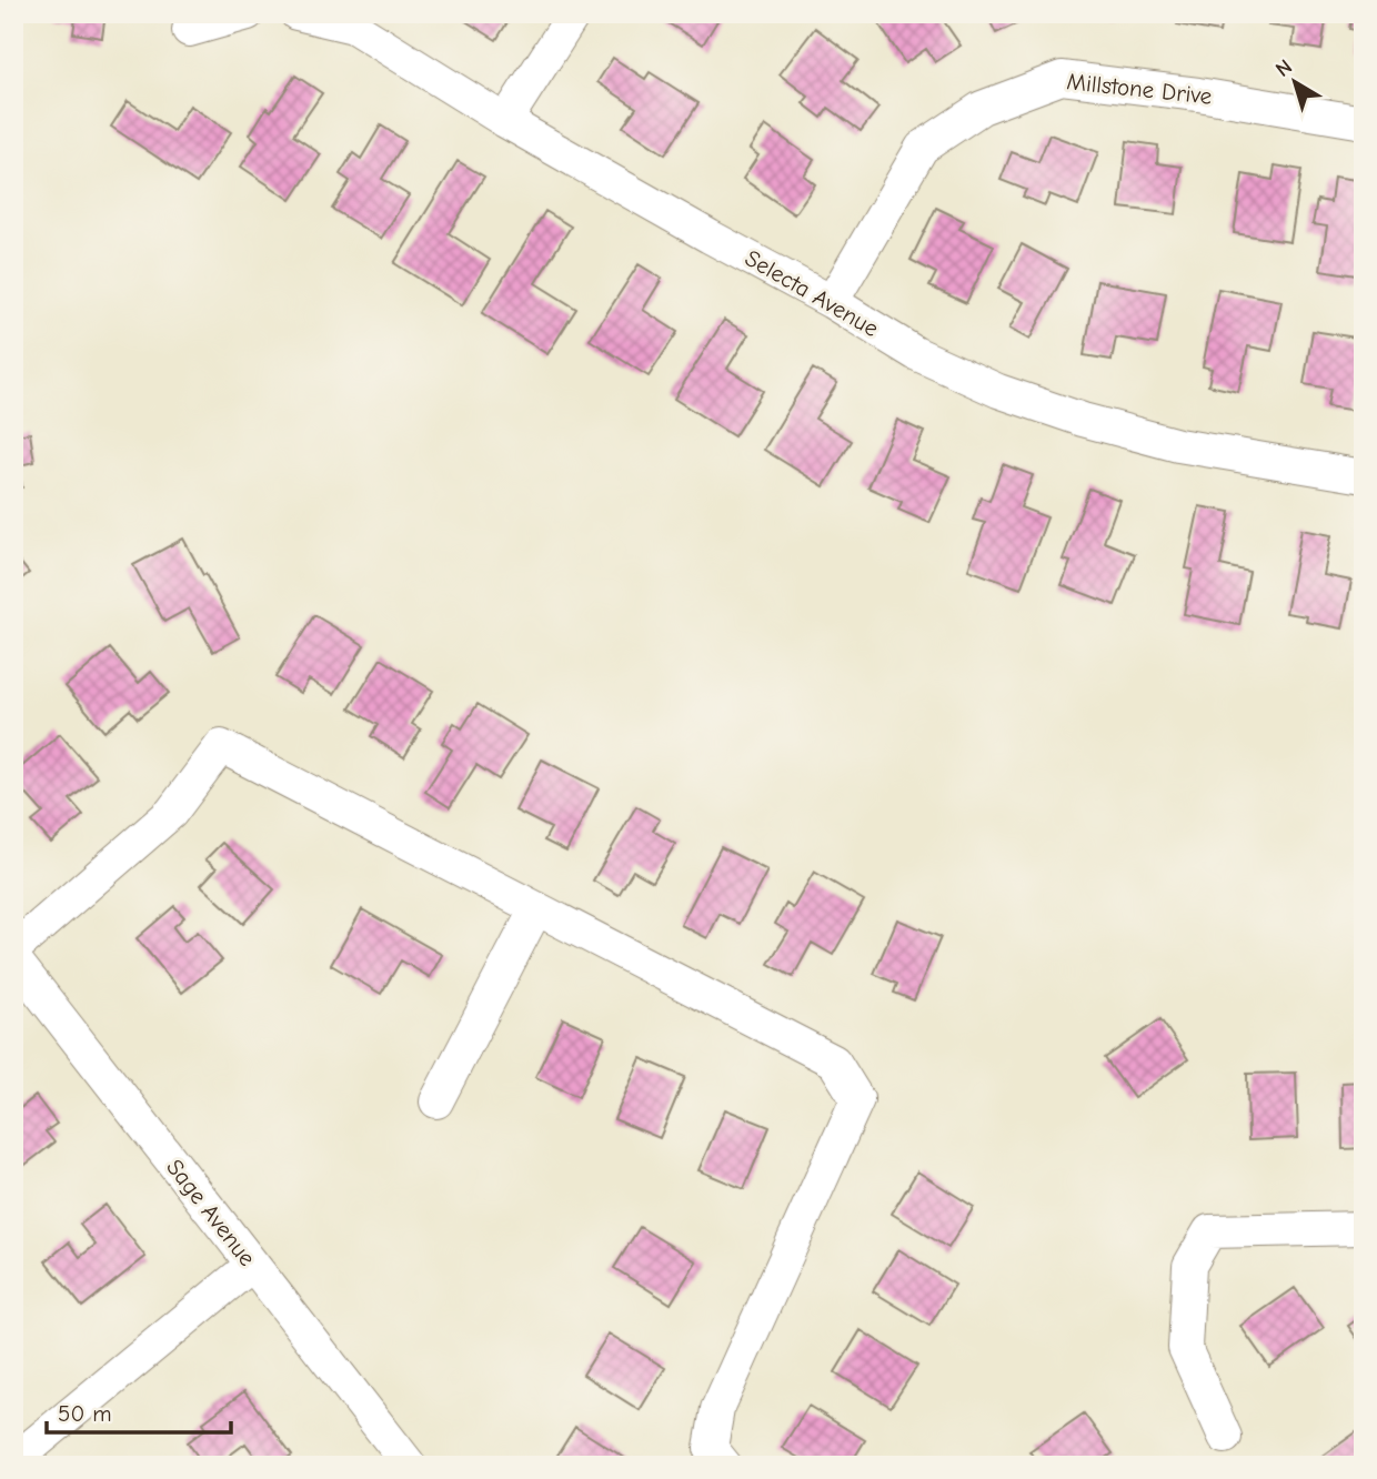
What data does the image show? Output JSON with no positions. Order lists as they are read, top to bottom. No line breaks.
{"streets":{"street":["Millstone Drive","Selecta Avenue","Sage Avenue"]},"crossings":[["Millstone Drive","Selecta Avenue"]],"scale_bar":"50 m","north":"top left"}
